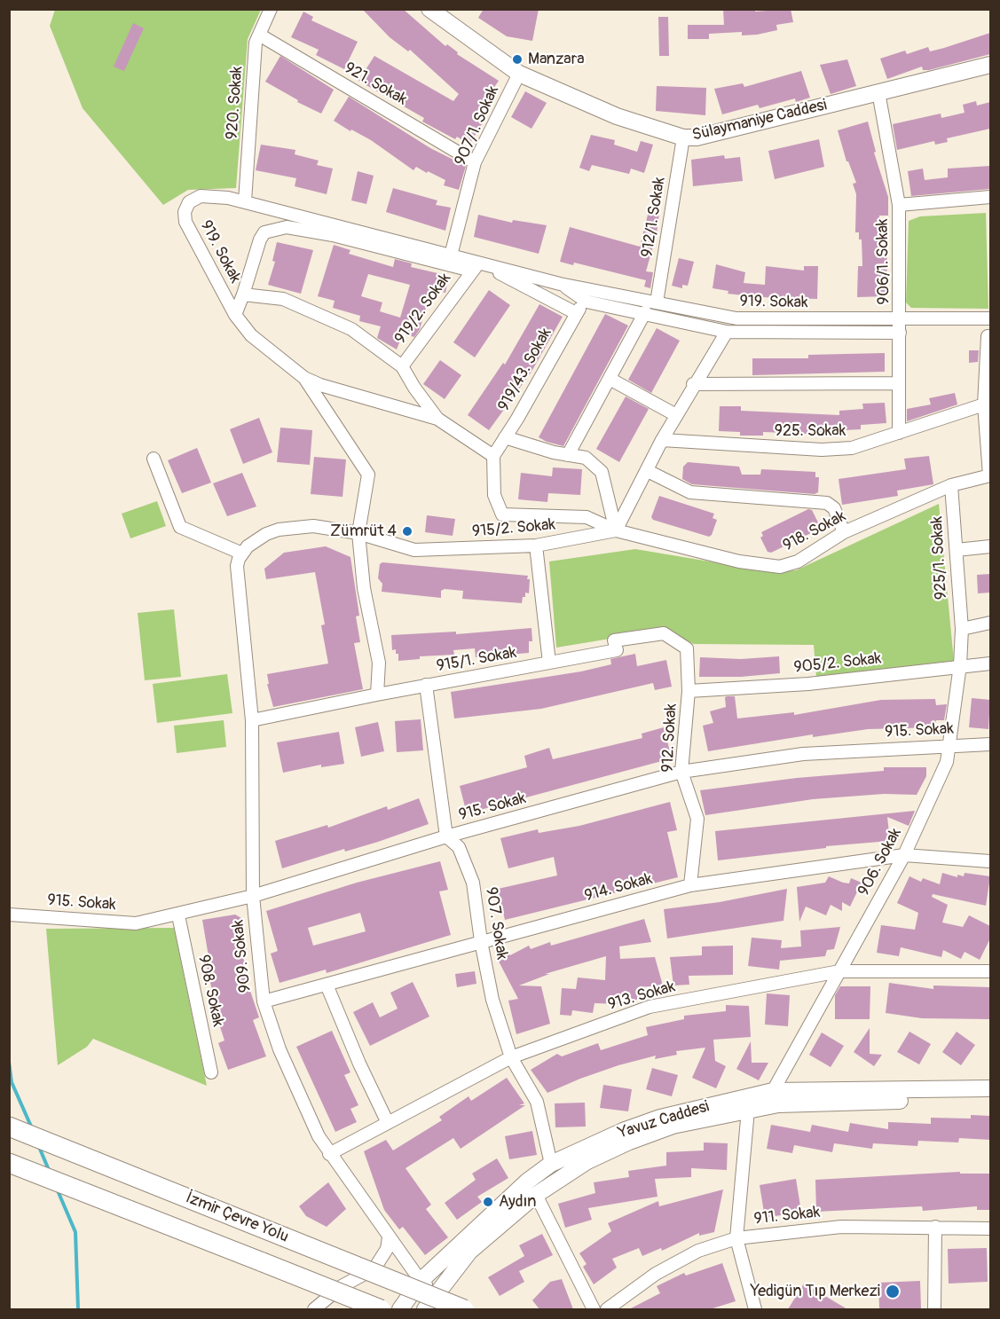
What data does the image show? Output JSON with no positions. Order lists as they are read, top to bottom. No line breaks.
{"streets":{"highway":["İzmir Çevre Yolu"],"main road":["Sülaymaniye Caddesi","Yavuz Caddesi"],"street":["921. Sokak","920. Sokak","907/1. Sokak","912/1. Sokak","919. Sokak","906/1. Sokak","919/2. Sokak","919/43. Sokak","925. Sokak","915/2. Sokak","918. Sokak","925/1. Sokak","915/1. Sokak","905/2. Sokak","915. Sokak","912. Sokak","906. Sokak","914. Sokak","907. Sokak","909. Sokak","908. Sokak","913. Sokak","911. Sokak"]},"crossings":[["921. Sokak","920. Sokak"],["921. Sokak","907/1. Sokak"],["920. Sokak","919. Sokak"],["Sülaymaniye Caddesi","907/1. Sokak"],["Sülaymaniye Caddesi","912/1. Sokak"],["Sülaymaniye Caddesi","906/1. Sokak"],["907/1. Sokak","919. Sokak"],["912/1. Sokak","919. Sokak"],["919. Sokak","906/1. Sokak"],["919. Sokak","919/2. Sokak"],["919. Sokak","919/43. Sokak"],["919. Sokak","915/2. Sokak"],["906/1. Sokak","925. Sokak"],["919/43. Sokak","918. Sokak"],["915/2. Sokak","918. Sokak"],["915/2. Sokak","909. Sokak"],["918. Sokak","925/1. Sokak"],["925/1. Sokak","906. Sokak"],["915/1. Sokak","912. Sokak"],["915/1. Sokak","909. Sokak"],["905/2. Sokak","912. Sokak"],["905/2. Sokak","906. Sokak"],["915. Sokak","912. Sokak"],["915. Sokak","906. Sokak"],["915. Sokak","907. Sokak"],["915. Sokak","909. Sokak"],["915. Sokak","908. Sokak"],["912. Sokak","914. Sokak"],["906. Sokak","914. Sokak"],["906. Sokak","913. Sokak"],["906. Sokak","Yavuz Caddesi"],["914. Sokak","907. Sokak"],["914. Sokak","909. Sokak"],["907. Sokak","913. Sokak"],["907. Sokak","Yavuz Caddesi"],["909. Sokak","913. Sokak"],["909. Sokak","Yavuz Caddesi"]],"places":["Manzara","Zümrüt 4","Aydın","Yedigün Tıp Merkezi"]}
